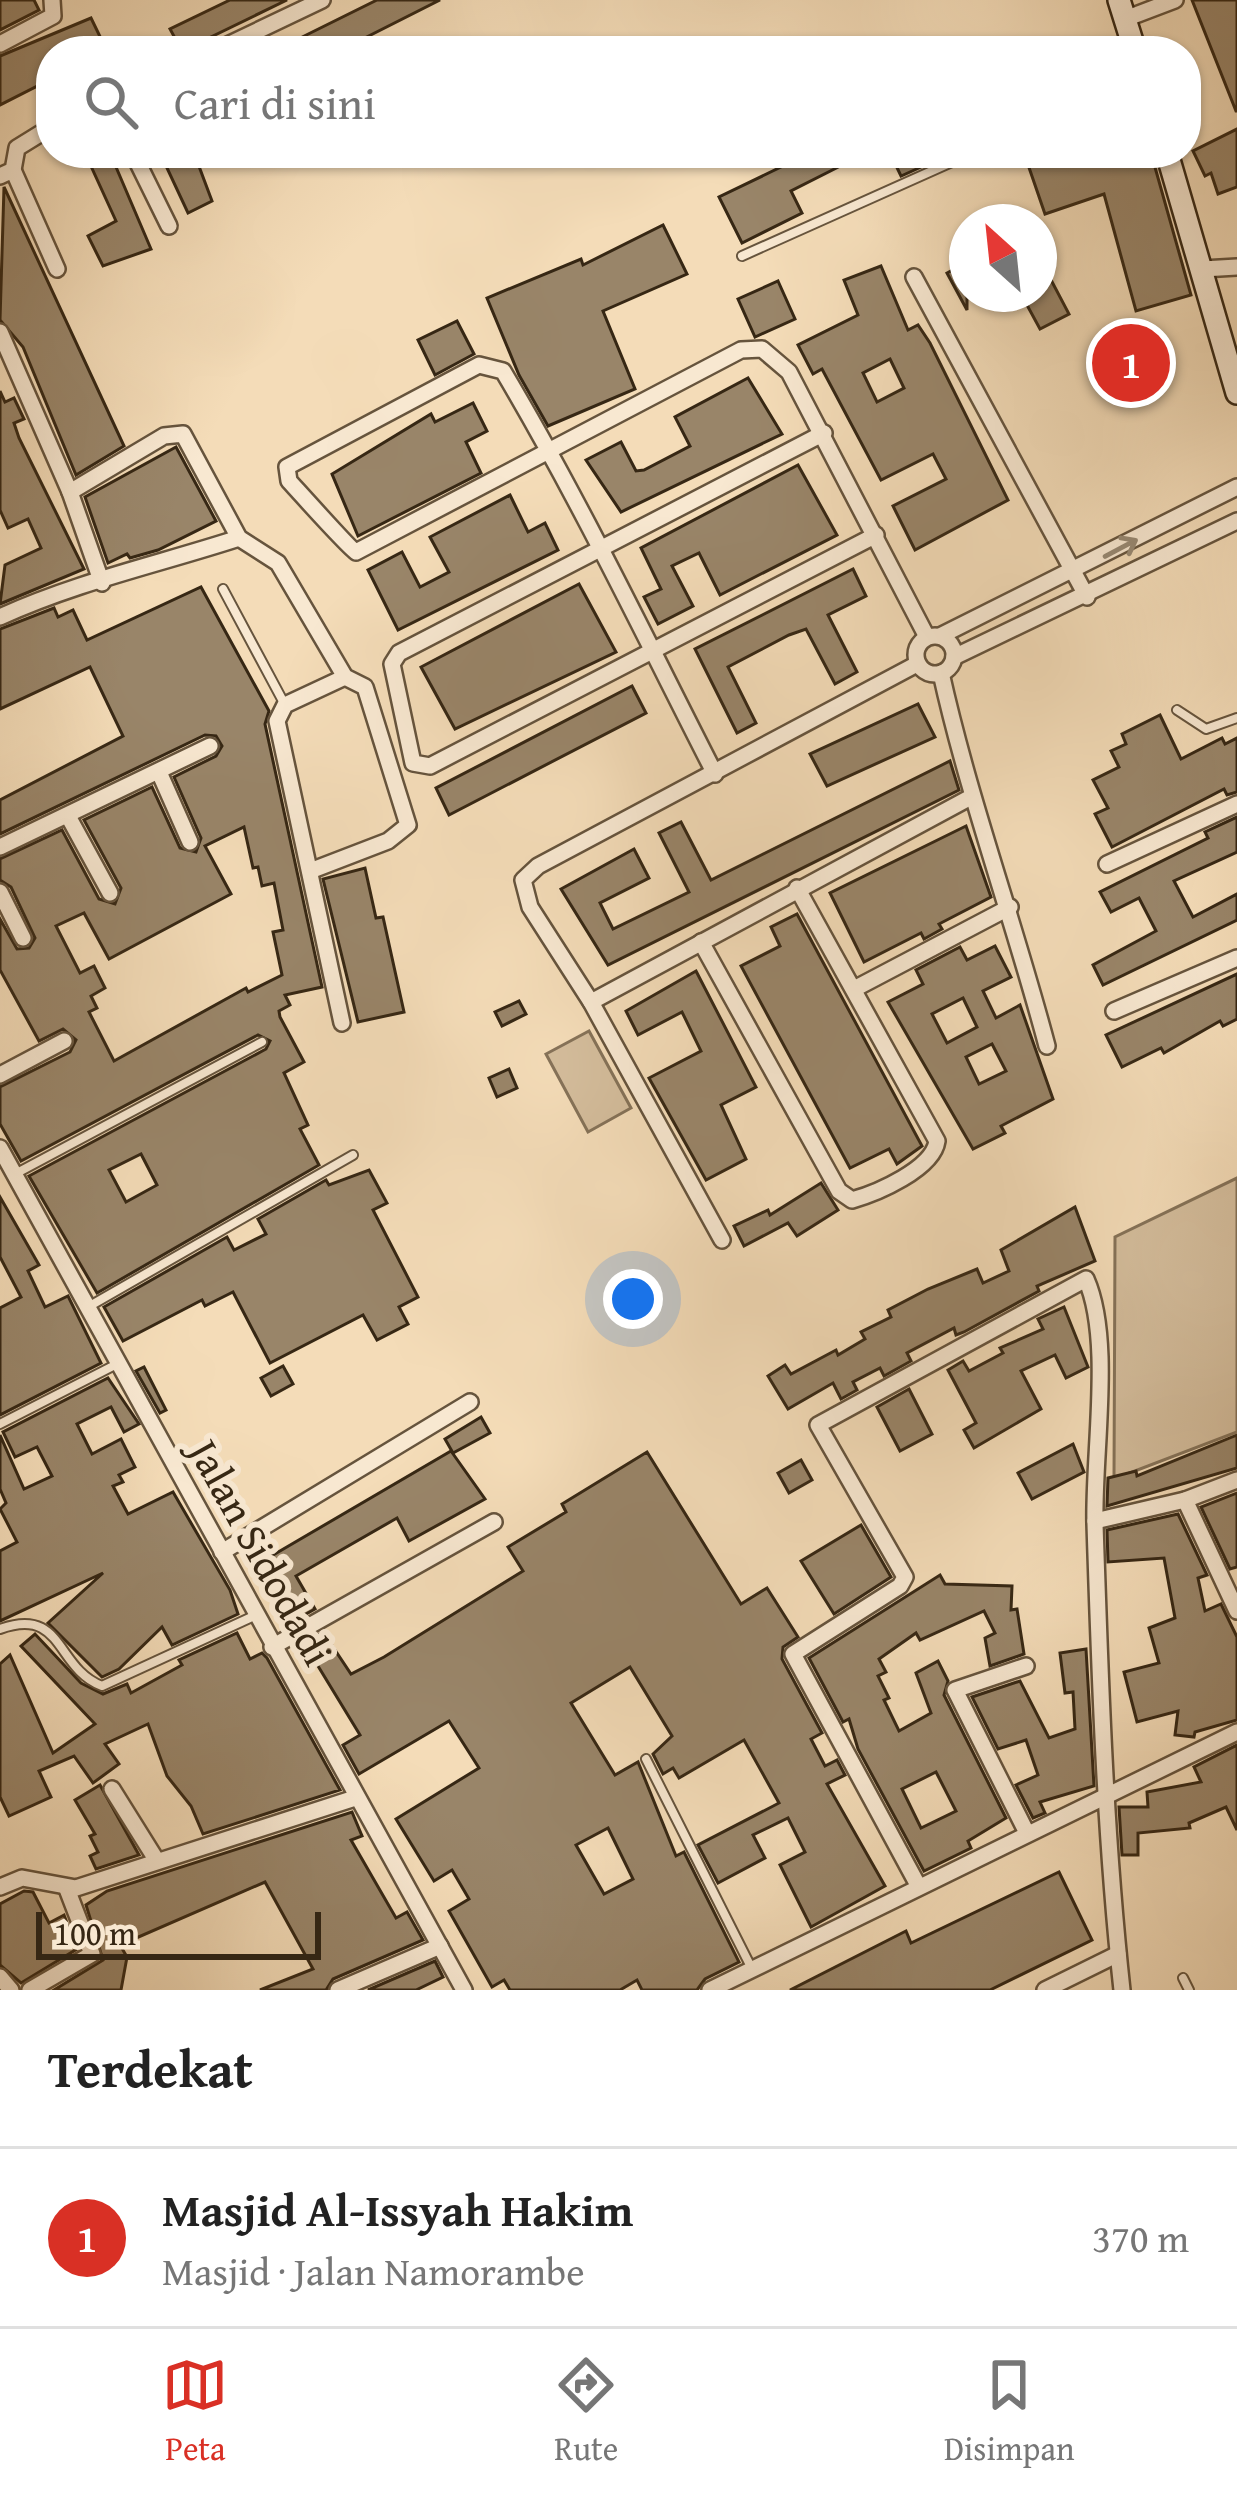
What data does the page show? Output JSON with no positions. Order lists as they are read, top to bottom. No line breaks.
{"streets":{"street":["Jalan Sidodadi"]},"scale_bar":"100 m","north":"top left","page":{"search":"Cari di sini","pins":"1","scale":"100 m","heading":"Terdekat","list":[{"mark":"1","name":"Masjid Al-Issyah Hakim","note":"Masjid · Jalan Namorambe","value":"370 m"}],"nav":["Peta","Rute","Disimpan"]}}
